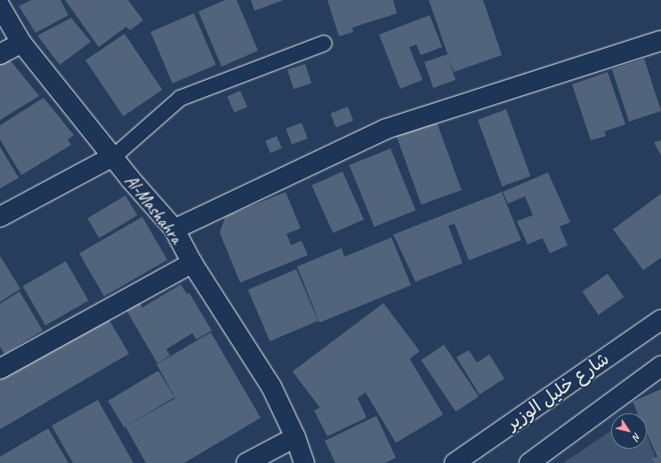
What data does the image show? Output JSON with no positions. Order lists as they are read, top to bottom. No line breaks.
{"streets":{"street":["Al-Mashahra","شارع خليل الوزير"]},"north":"bottom right"}
